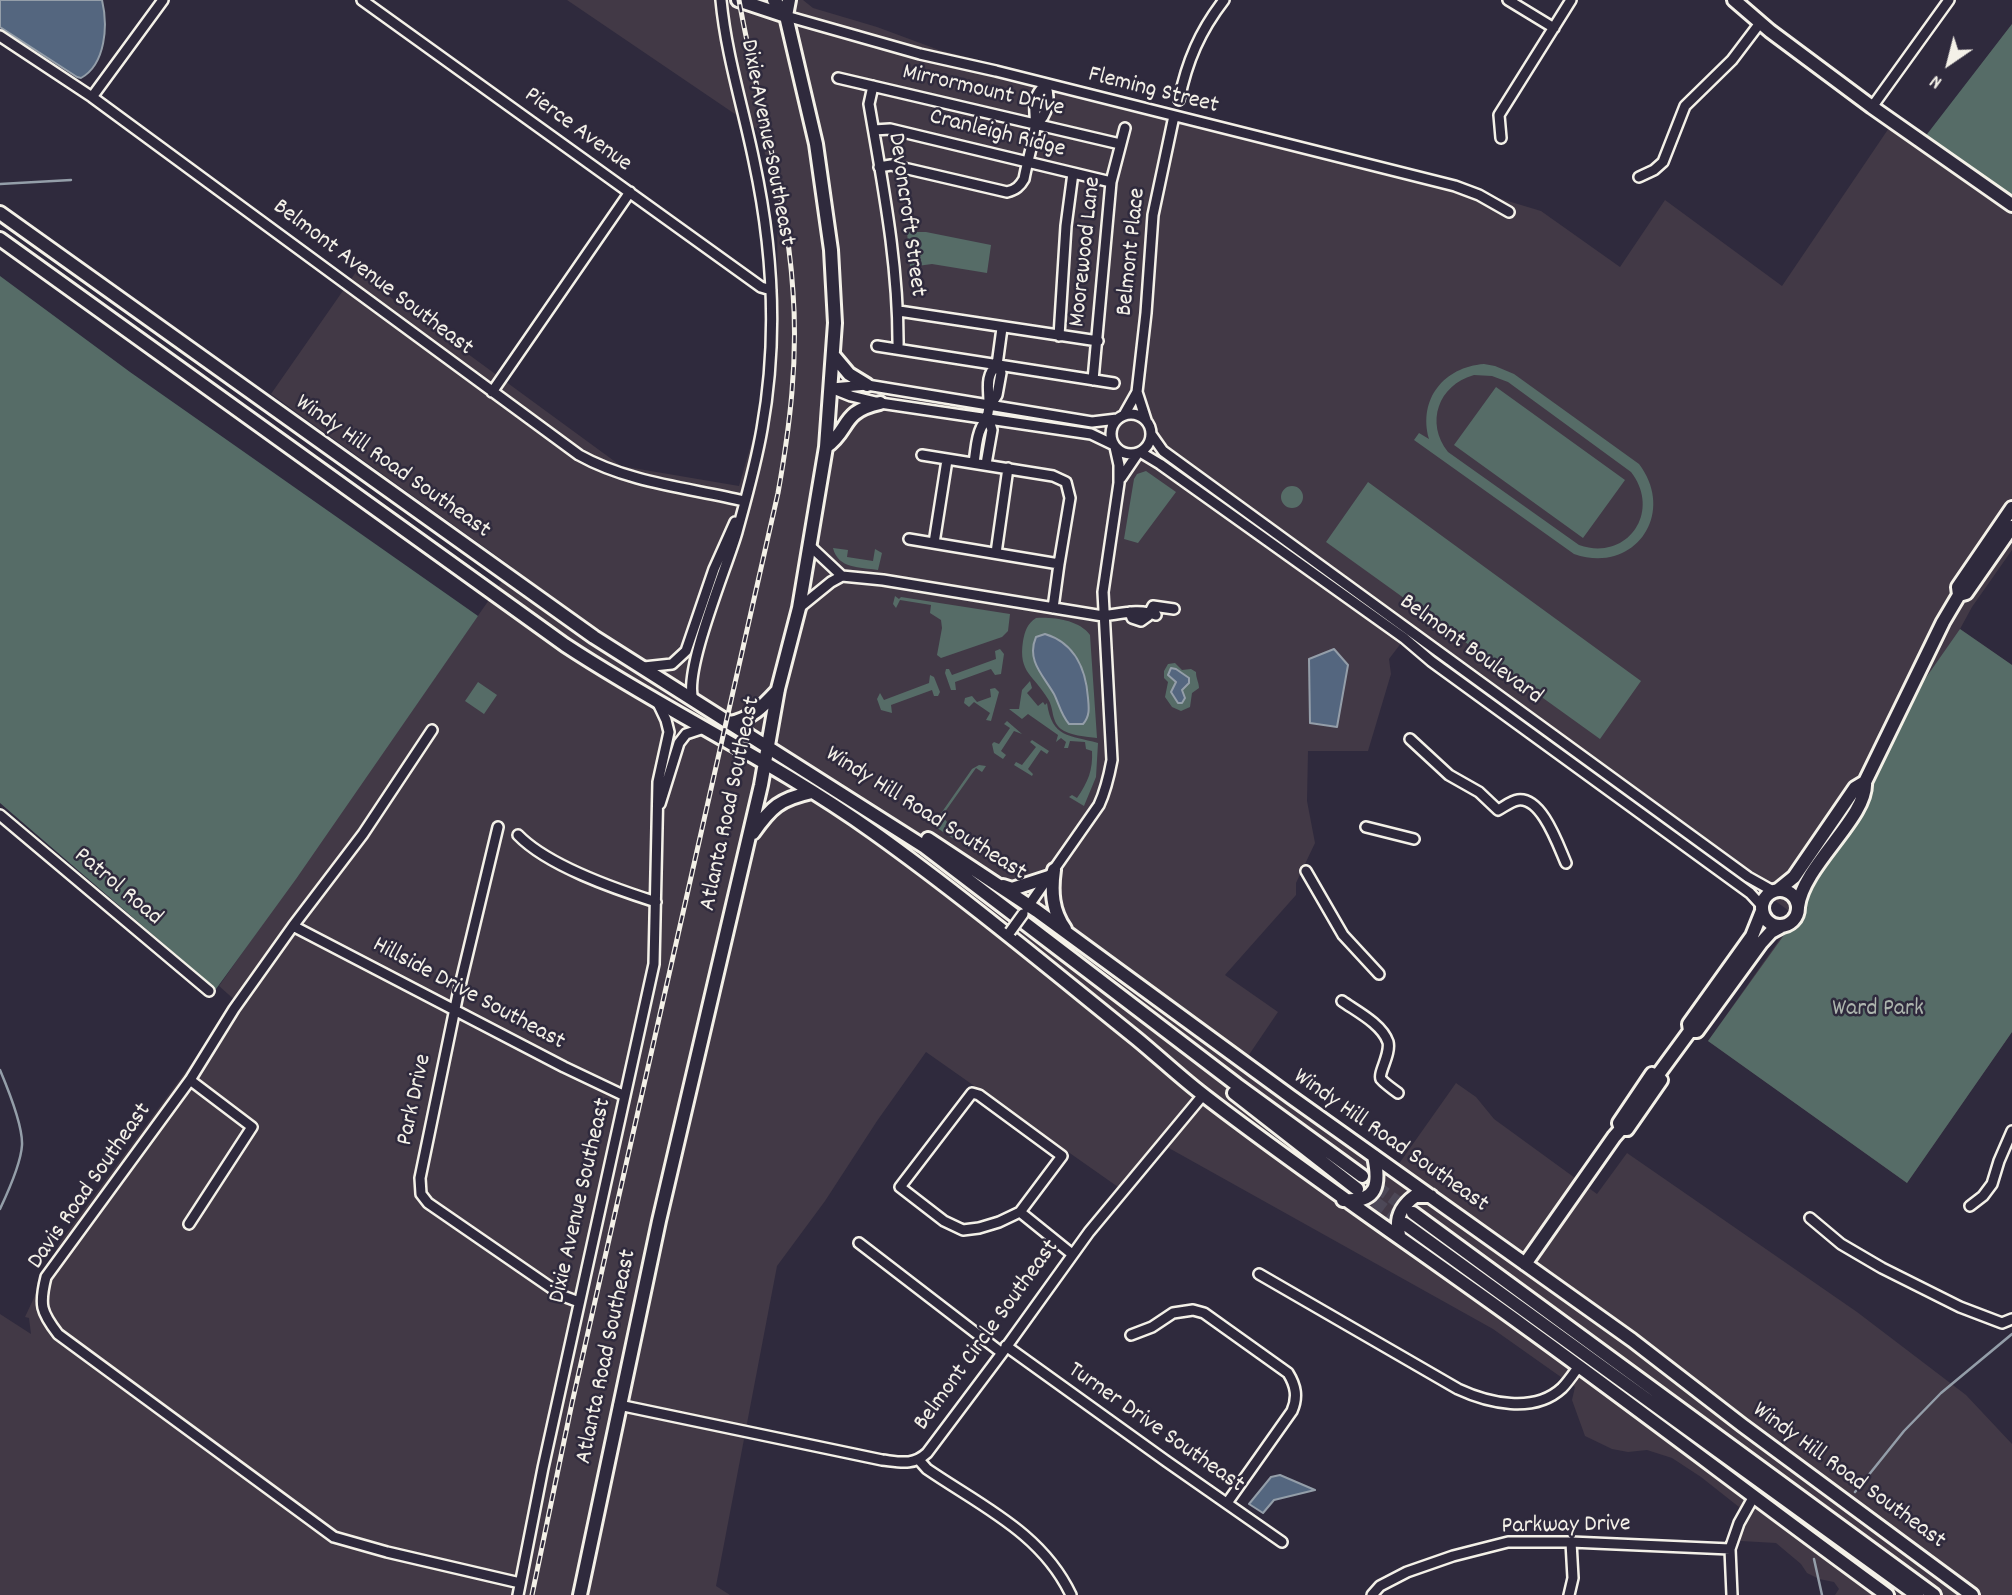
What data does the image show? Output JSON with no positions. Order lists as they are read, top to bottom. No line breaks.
{"streets":{"main road":["Windy Hill Road Southeast","Atlanta Road Southeast"],"street":["Mirrormount Drive","Fleming Street","Pierce Avenue","Cranleigh Ridge","Dixie Avenue Southeast","Devoncroft Street","Moorewood Lane","Belmont Place","Belmont Avenue Southeast","Belmont Boulevard","Patrol Road","Hillside Drive Southeast","Park Drive","Davis Road Southeast","Belmont Circle Southeast","Turner Drive Southeast","Parkway Drive"]},"crossings":[["Mirrormount Drive","Devoncroft Street"],["Mirrormount Drive","Moorewood Lane"],["Fleming Street","Belmont Place"],["Fleming Street","Atlanta Road Southeast"],["Pierce Avenue","Dixie Avenue Southeast"],["Cranleigh Ridge","Devoncroft Street"],["Cranleigh Ridge","Moorewood Lane"],["Dixie Avenue Southeast","Belmont Avenue Southeast"],["Dixie Avenue Southeast","Windy Hill Road Southeast"],["Dixie Avenue Southeast","Hillside Drive Southeast"],["Dixie Avenue Southeast","Park Drive"],["Dixie Avenue Southeast","Davis Road Southeast"],["Belmont Place","Belmont Boulevard"],["Windy Hill Road Southeast","Atlanta Road Southeast"],["Windy Hill Road Southeast","Belmont Circle Southeast"],["Atlanta Road Southeast","Belmont Circle Southeast"],["Hillside Drive Southeast","Park Drive"],["Hillside Drive Southeast","Davis Road Southeast"],["Belmont Circle Southeast","Turner Drive Southeast"]],"parks":["Ward Park"],"north":"bottom left"}
